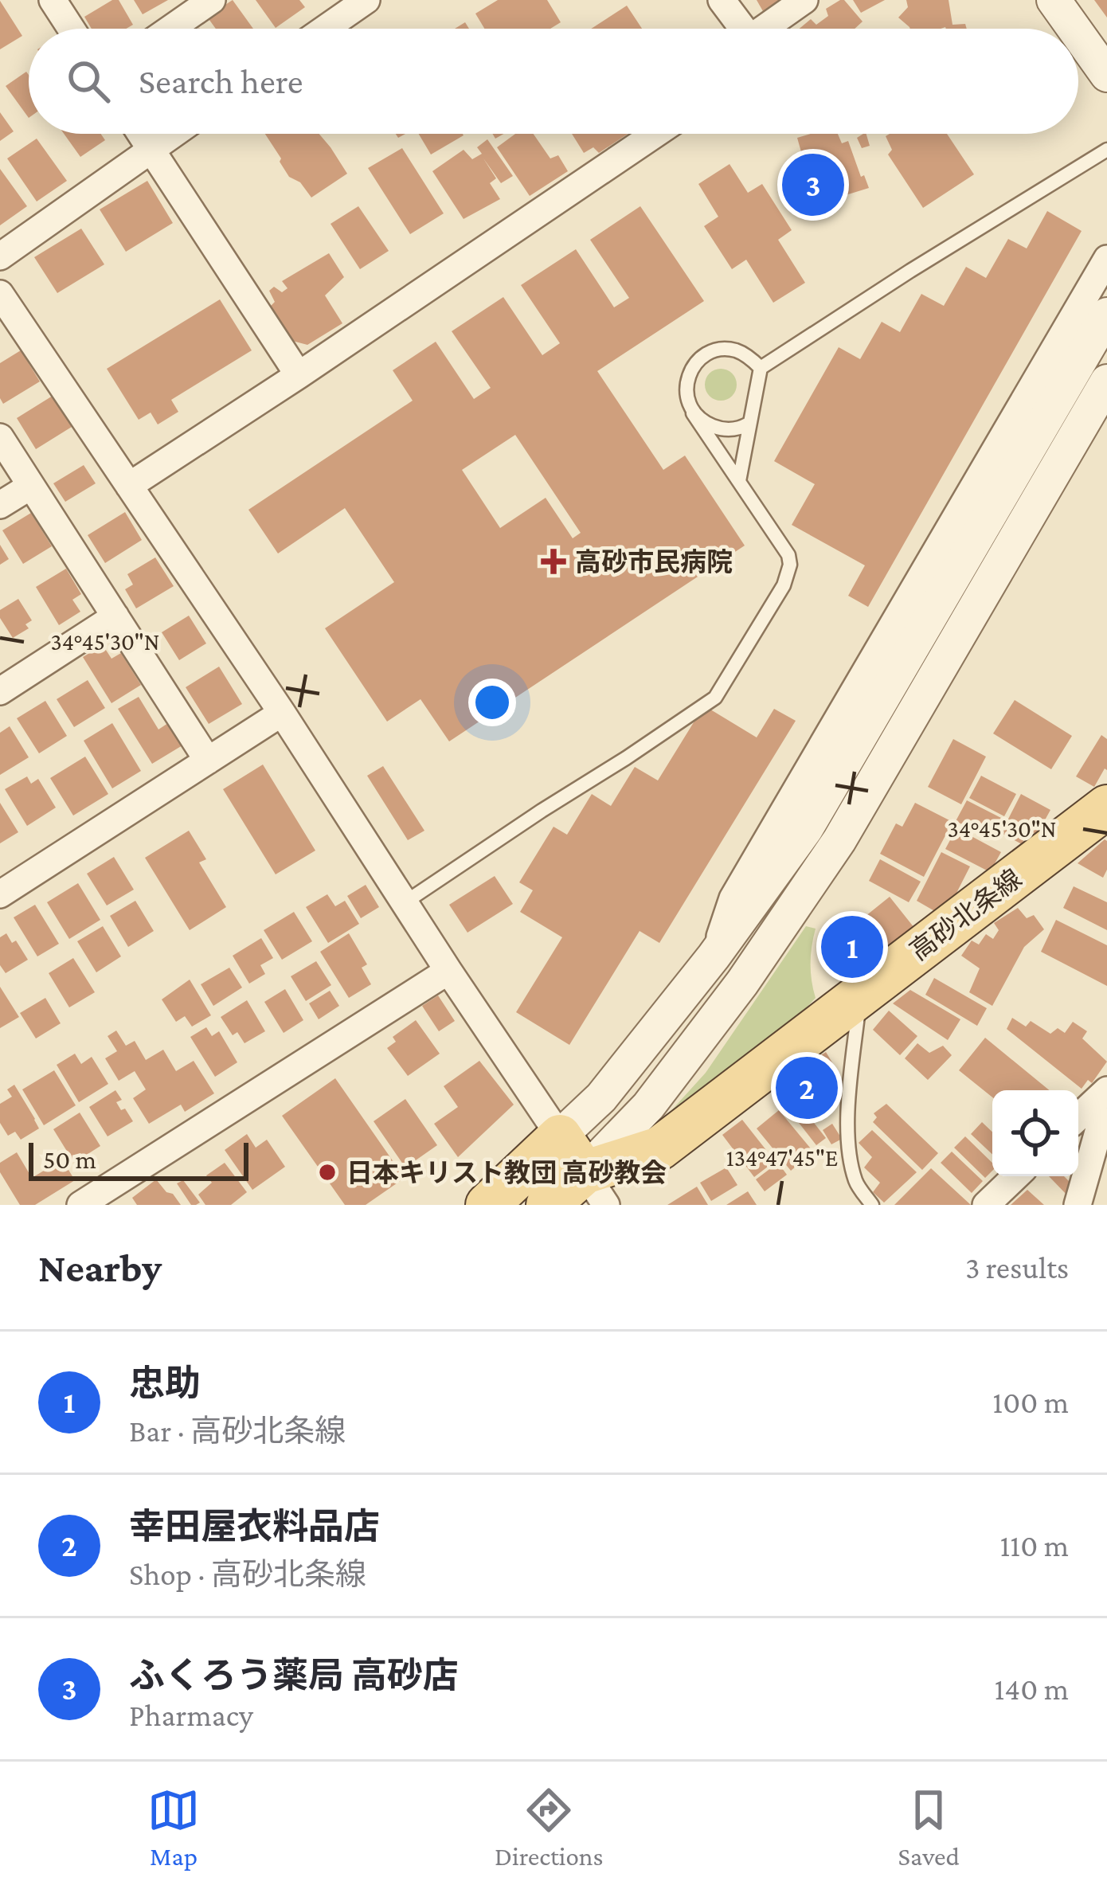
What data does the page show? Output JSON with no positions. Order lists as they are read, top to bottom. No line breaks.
{"streets":{"main road":["高砂北条線"]},"places":{"health":["高砂市民病院"],"other":["日本キリスト教団 高砂教会"]},"scale_bar":"50 m","page":{"search":"Search here","pins":["3","1","2"],"scale":"50 m","heading":["Nearby","3 results"],"list":[{"mark":"1","name":"忠助","note":"Bar · 高砂北条線","value":"100 m"},{"mark":"2","name":"幸田屋衣料品店","note":"Shop · 高砂北条線","value":"110 m"},{"mark":"3","name":"ふくろう薬局 高砂店","note":"Pharmacy","value":"140 m"}],"nav":["Map","Directions","Saved"]},"coordinates":["34°45'30\"N","134°47'45\"E"]}
